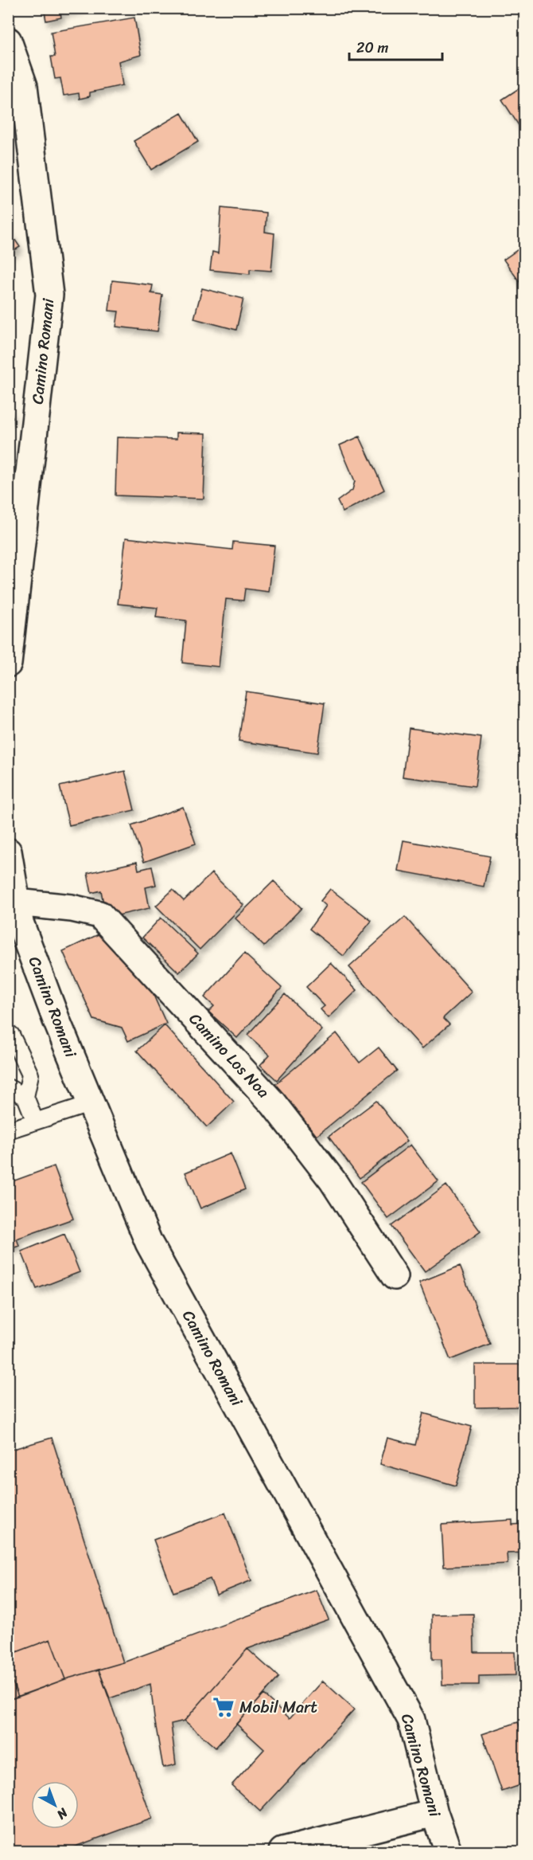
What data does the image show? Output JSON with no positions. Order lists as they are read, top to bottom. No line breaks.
{"streets":{"street":["Camino Romani","Camino Los Noa"]},"crossings":[["Camino Romani","Camino Los Noa"]],"places":{"supermarket":["Mobil Mart"]},"scale_bar":"20 m","north":"bottom right"}
